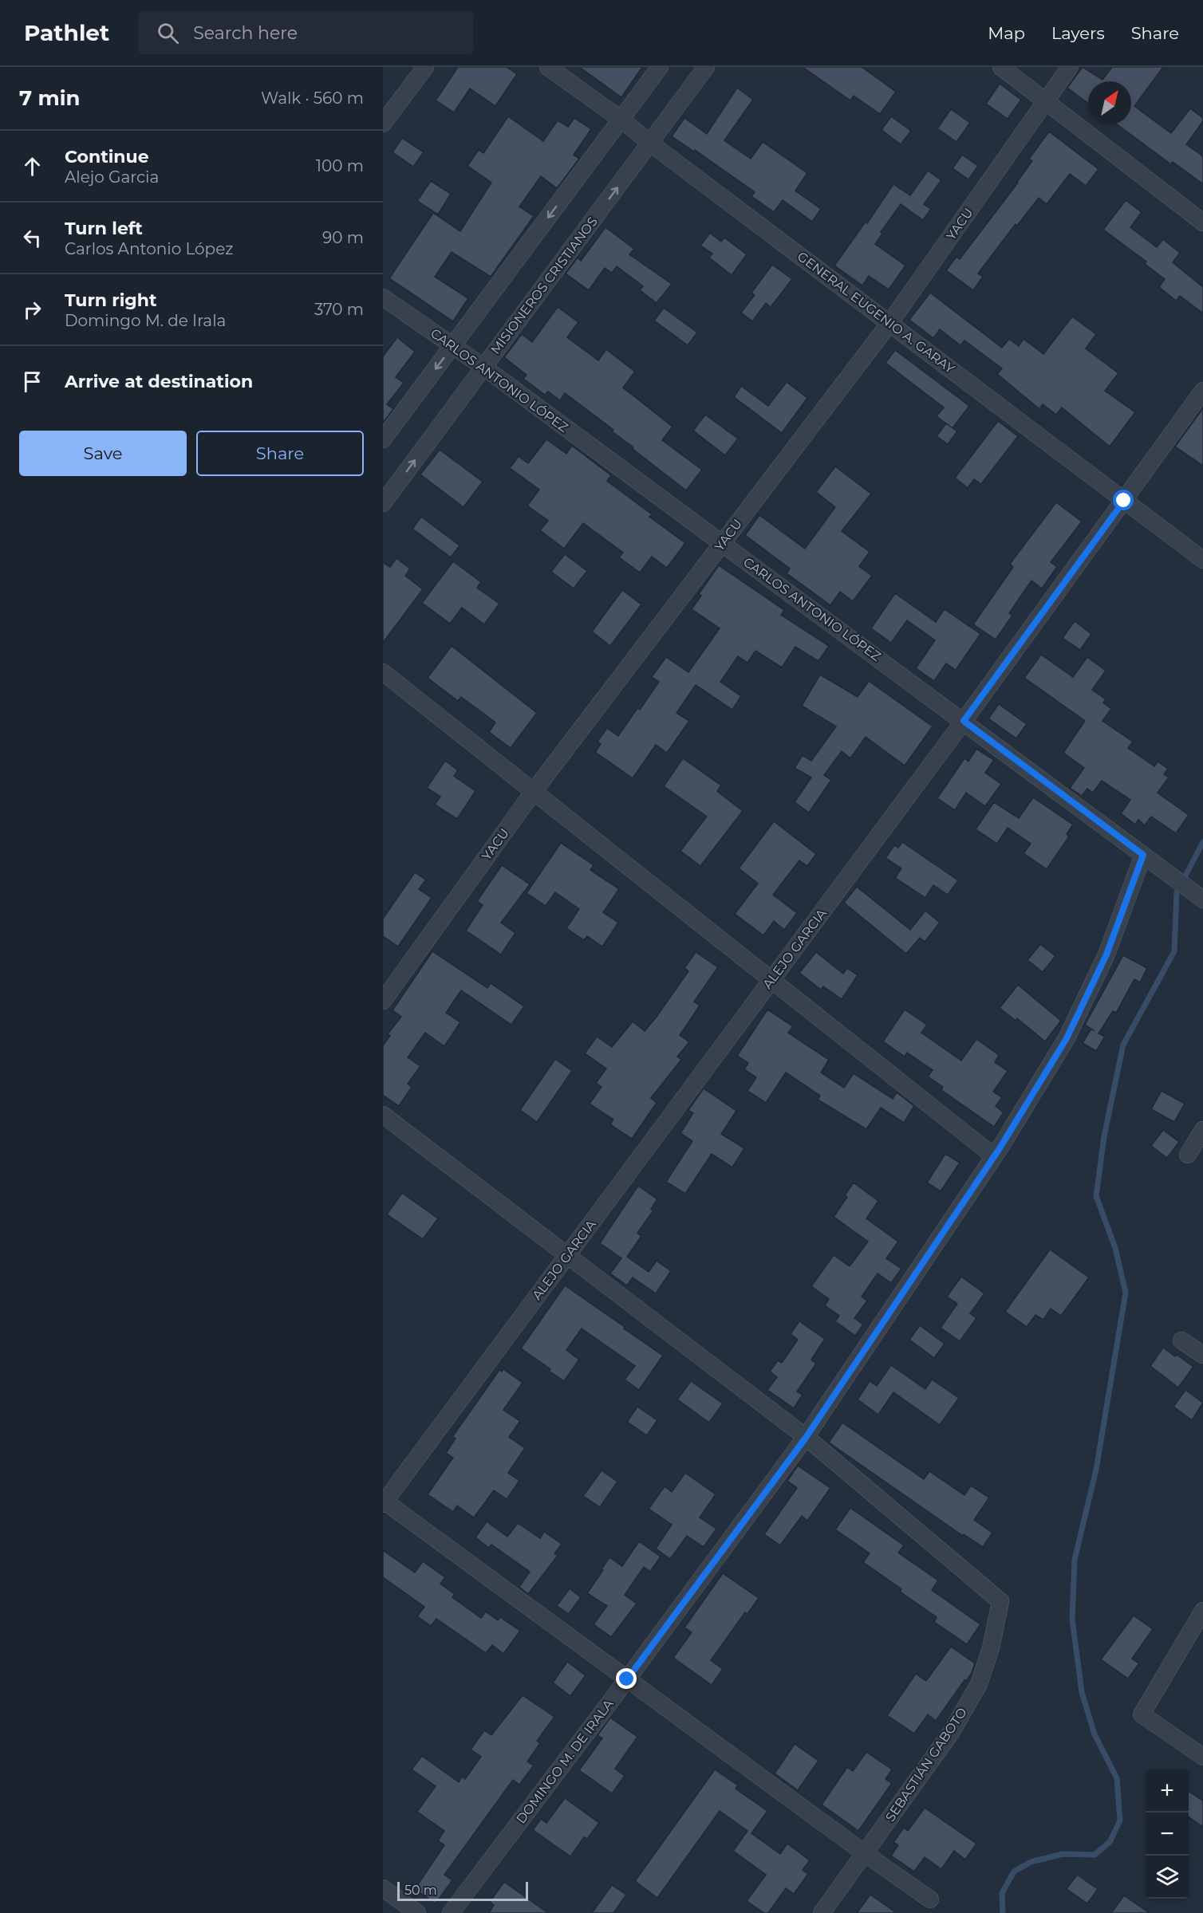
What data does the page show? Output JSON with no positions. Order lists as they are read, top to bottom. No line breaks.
{"streets":{"street":["YACU","MISIONEROS CRISTIANOS","GENERAL EUGENIO A. GARAY","CARLOS ANTONIO LÓPEZ","ALEJO GARCIA","DOMINGO M. DE IRALA","SEBASTIÁN GABOTO"]},"crossings":[["YACU","GENERAL EUGENIO A. GARAY"],["YACU","CARLOS ANTONIO LÓPEZ"],["MISIONEROS CRISTIANOS","GENERAL EUGENIO A. GARAY"],["MISIONEROS CRISTIANOS","CARLOS ANTONIO LÓPEZ"],["GENERAL EUGENIO A. GARAY","ALEJO GARCIA"],["CARLOS ANTONIO LÓPEZ","ALEJO GARCIA"],["CARLOS ANTONIO LÓPEZ","DOMINGO M. DE IRALA"],["DOMINGO M. DE IRALA","SEBASTIÁN GABOTO"]],"scale_bar":"50 m","north":"top right","page":{"header":"Pathlet","search":"Search here","nav":["Map","Layers","Share"],"heading":["7 min","Walk · 560 m"],"list":[["Continue","Alejo Garcia","100 m"],["Turn left","Carlos Antonio López","90 m"],["Turn right","Domingo M. de Irala","370 m"],"Arrive at destination"],"buttons":["Save","Share"],"map_buttons":["+","−"],"scale":"50 m"}}
